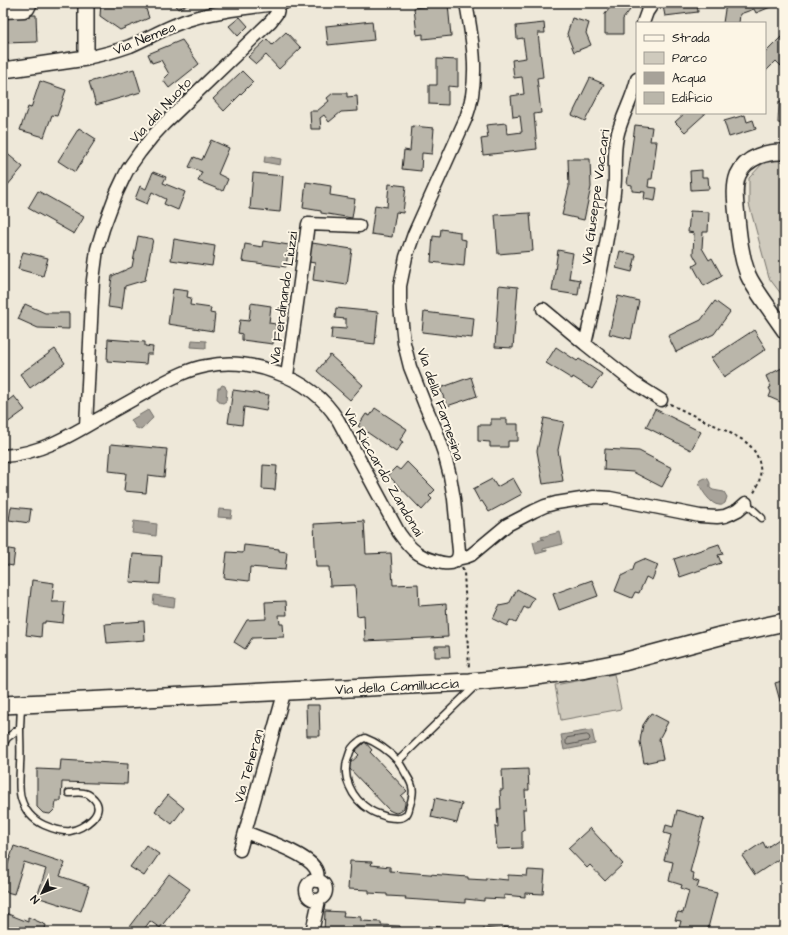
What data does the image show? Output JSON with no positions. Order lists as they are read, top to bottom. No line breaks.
{"streets":{"main road":["Via della Camilluccia"],"street":["Via Nemea","Via del Nuoto","Via Giuseppe Vaccari","Via Ferdinando Liuzzi","Via della Farnesina","Via Riccardo Zandonai","Via Teheran"]},"crossings":[["Via Nemea","Via del Nuoto"],["Via del Nuoto","Via Riccardo Zandonai"],["Via Ferdinando Liuzzi","Via Riccardo Zandonai"],["Via della Farnesina","Via Riccardo Zandonai"],["Via della Camilluccia","Via Teheran"]],"legend":["Strada","Parco","Acqua","Edificio"],"north":"bottom left"}
